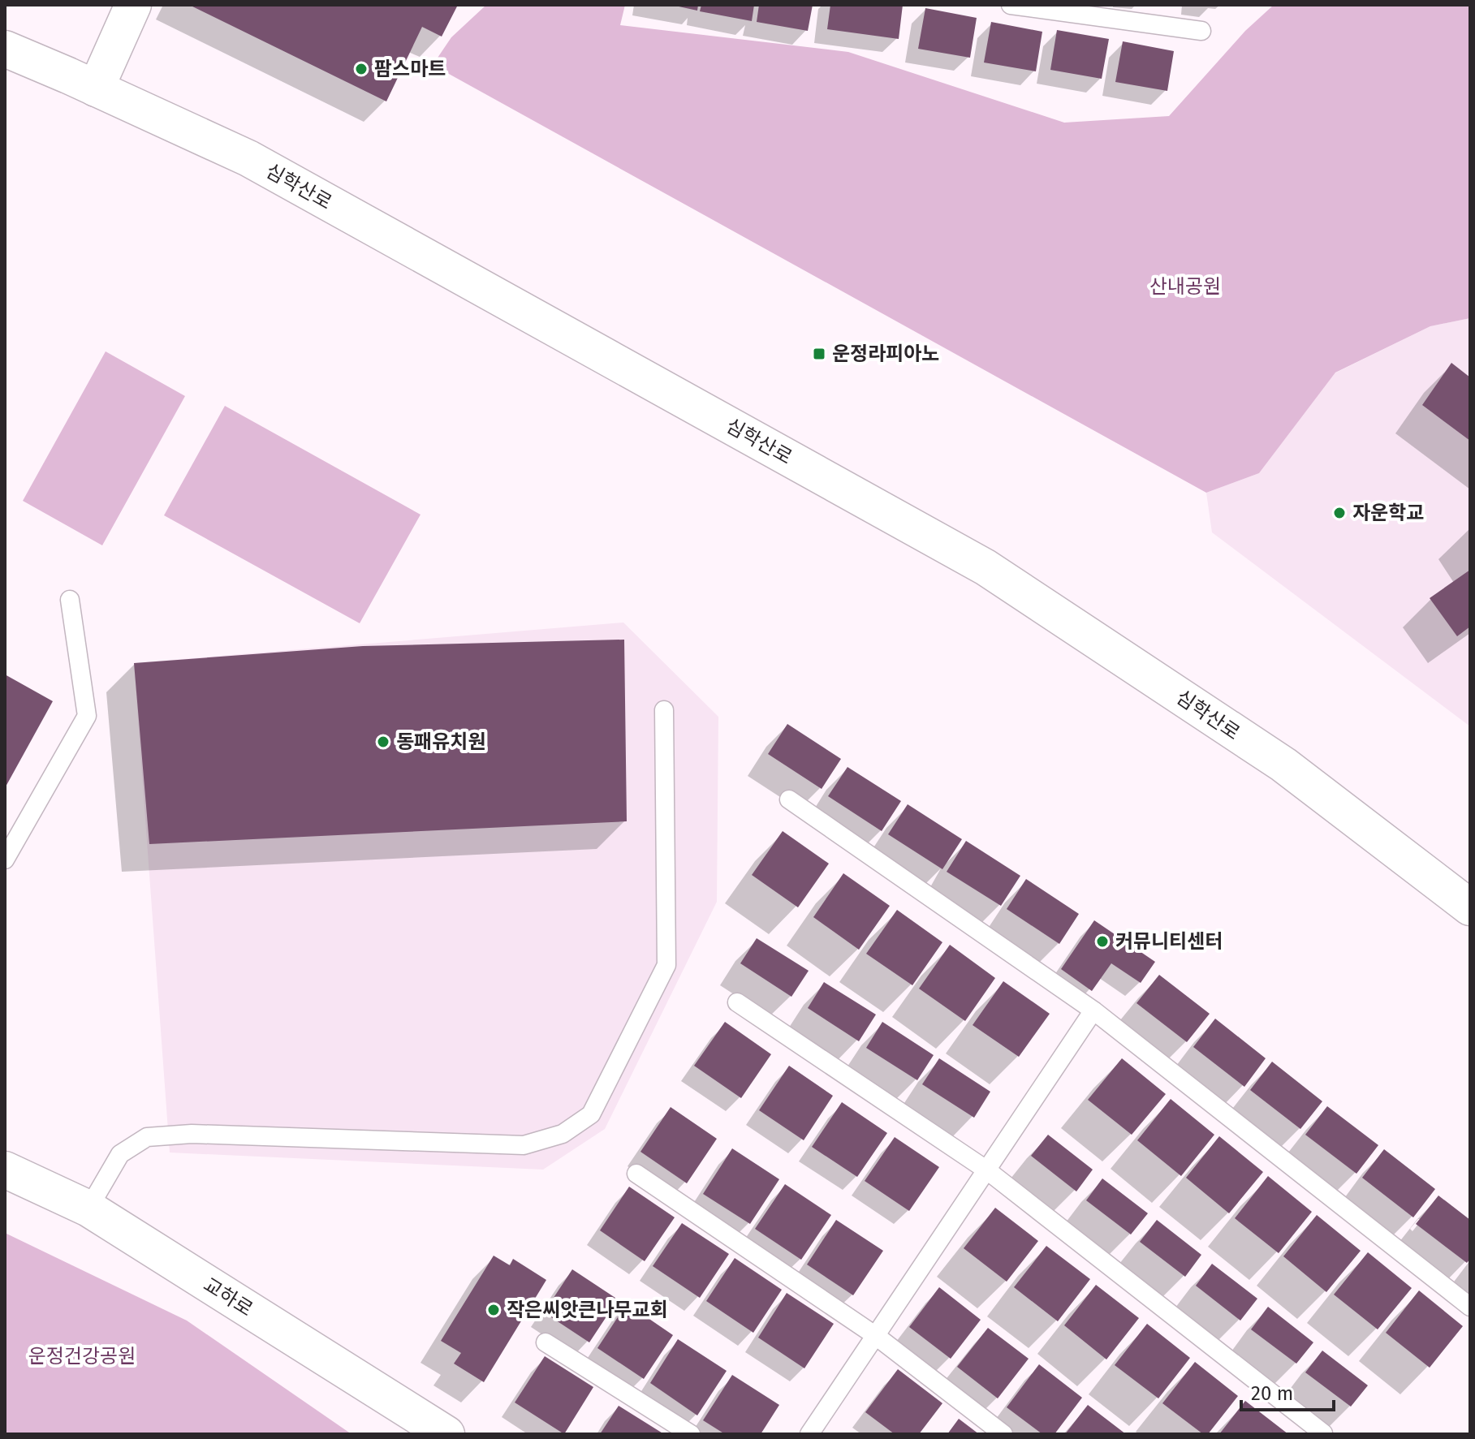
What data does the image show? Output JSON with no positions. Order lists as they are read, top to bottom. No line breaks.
{"streets":{"street":["심학산로","교하로"]},"parks":["산내공원","운정건강공원"],"places":{"other":["팜스마트","자운학교","동패유치원","커뮤니티센터","작은씨앗큰나무교회"],"transit":["운정라피아노"]},"scale_bar":"20 m"}
